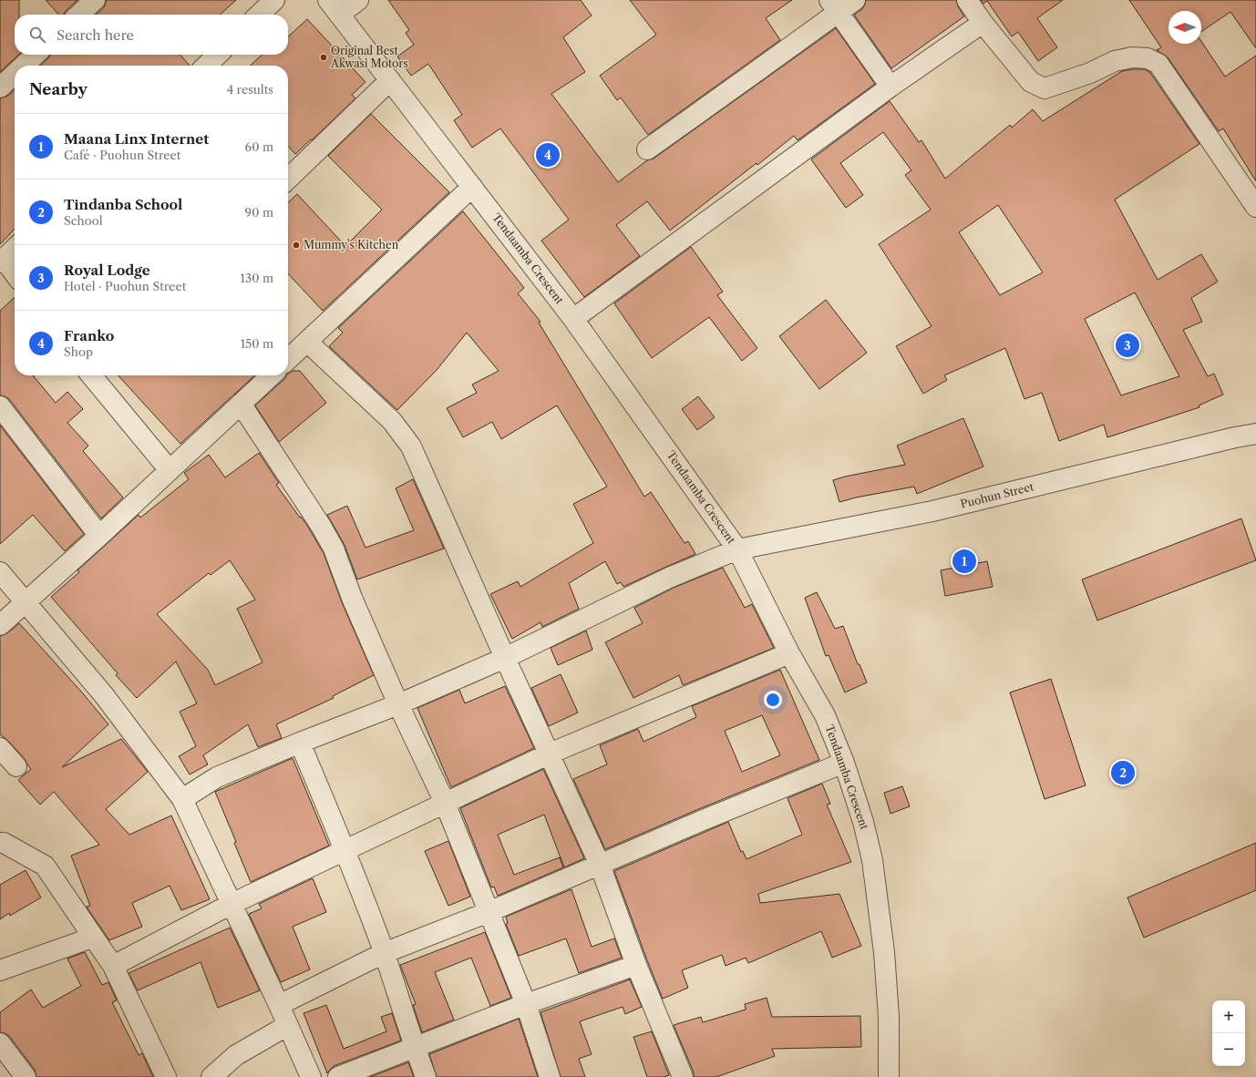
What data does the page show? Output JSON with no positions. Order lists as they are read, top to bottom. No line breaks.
{"streets":{"street":["Tendaamba Crescent","Puohun Street"]},"crossings":[["Tendaamba Crescent","Puohun Street"]],"places":["Original Best Akwasi Motors","Mummy's Kitchen"],"north":"left","page":{"search":"Search here","heading":["Nearby","4 results"],"list":[{"mark":"1","name":"Maana Linx Internet","note":"Café · Puohun Street","value":"60 m"},{"mark":"2","name":"Tindanba School","note":"School","value":"90 m"},{"mark":"3","name":"Royal Lodge","note":"Hotel · Puohun Street","value":"130 m"},{"mark":"4","name":"Franko","note":"Shop","value":"150 m"}],"pins":["4","3","1","2"],"map_buttons":["+","−"]}}
